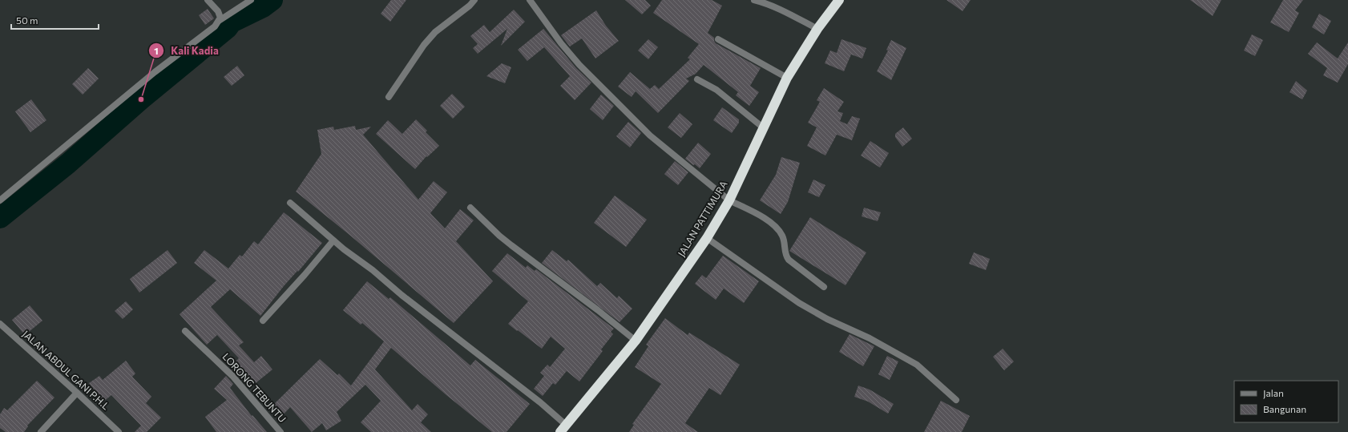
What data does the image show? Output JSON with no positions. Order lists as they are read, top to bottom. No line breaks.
{"streets":{"highway":["JALAN PATTIMURA"],"street":["JALAN ABDUL GANI P.H.L","LORONG TEBUNTU"]},"places":["Kali Kadia"],"legend":["Jalan","Bangunan"],"scale_bar":"50 m"}
